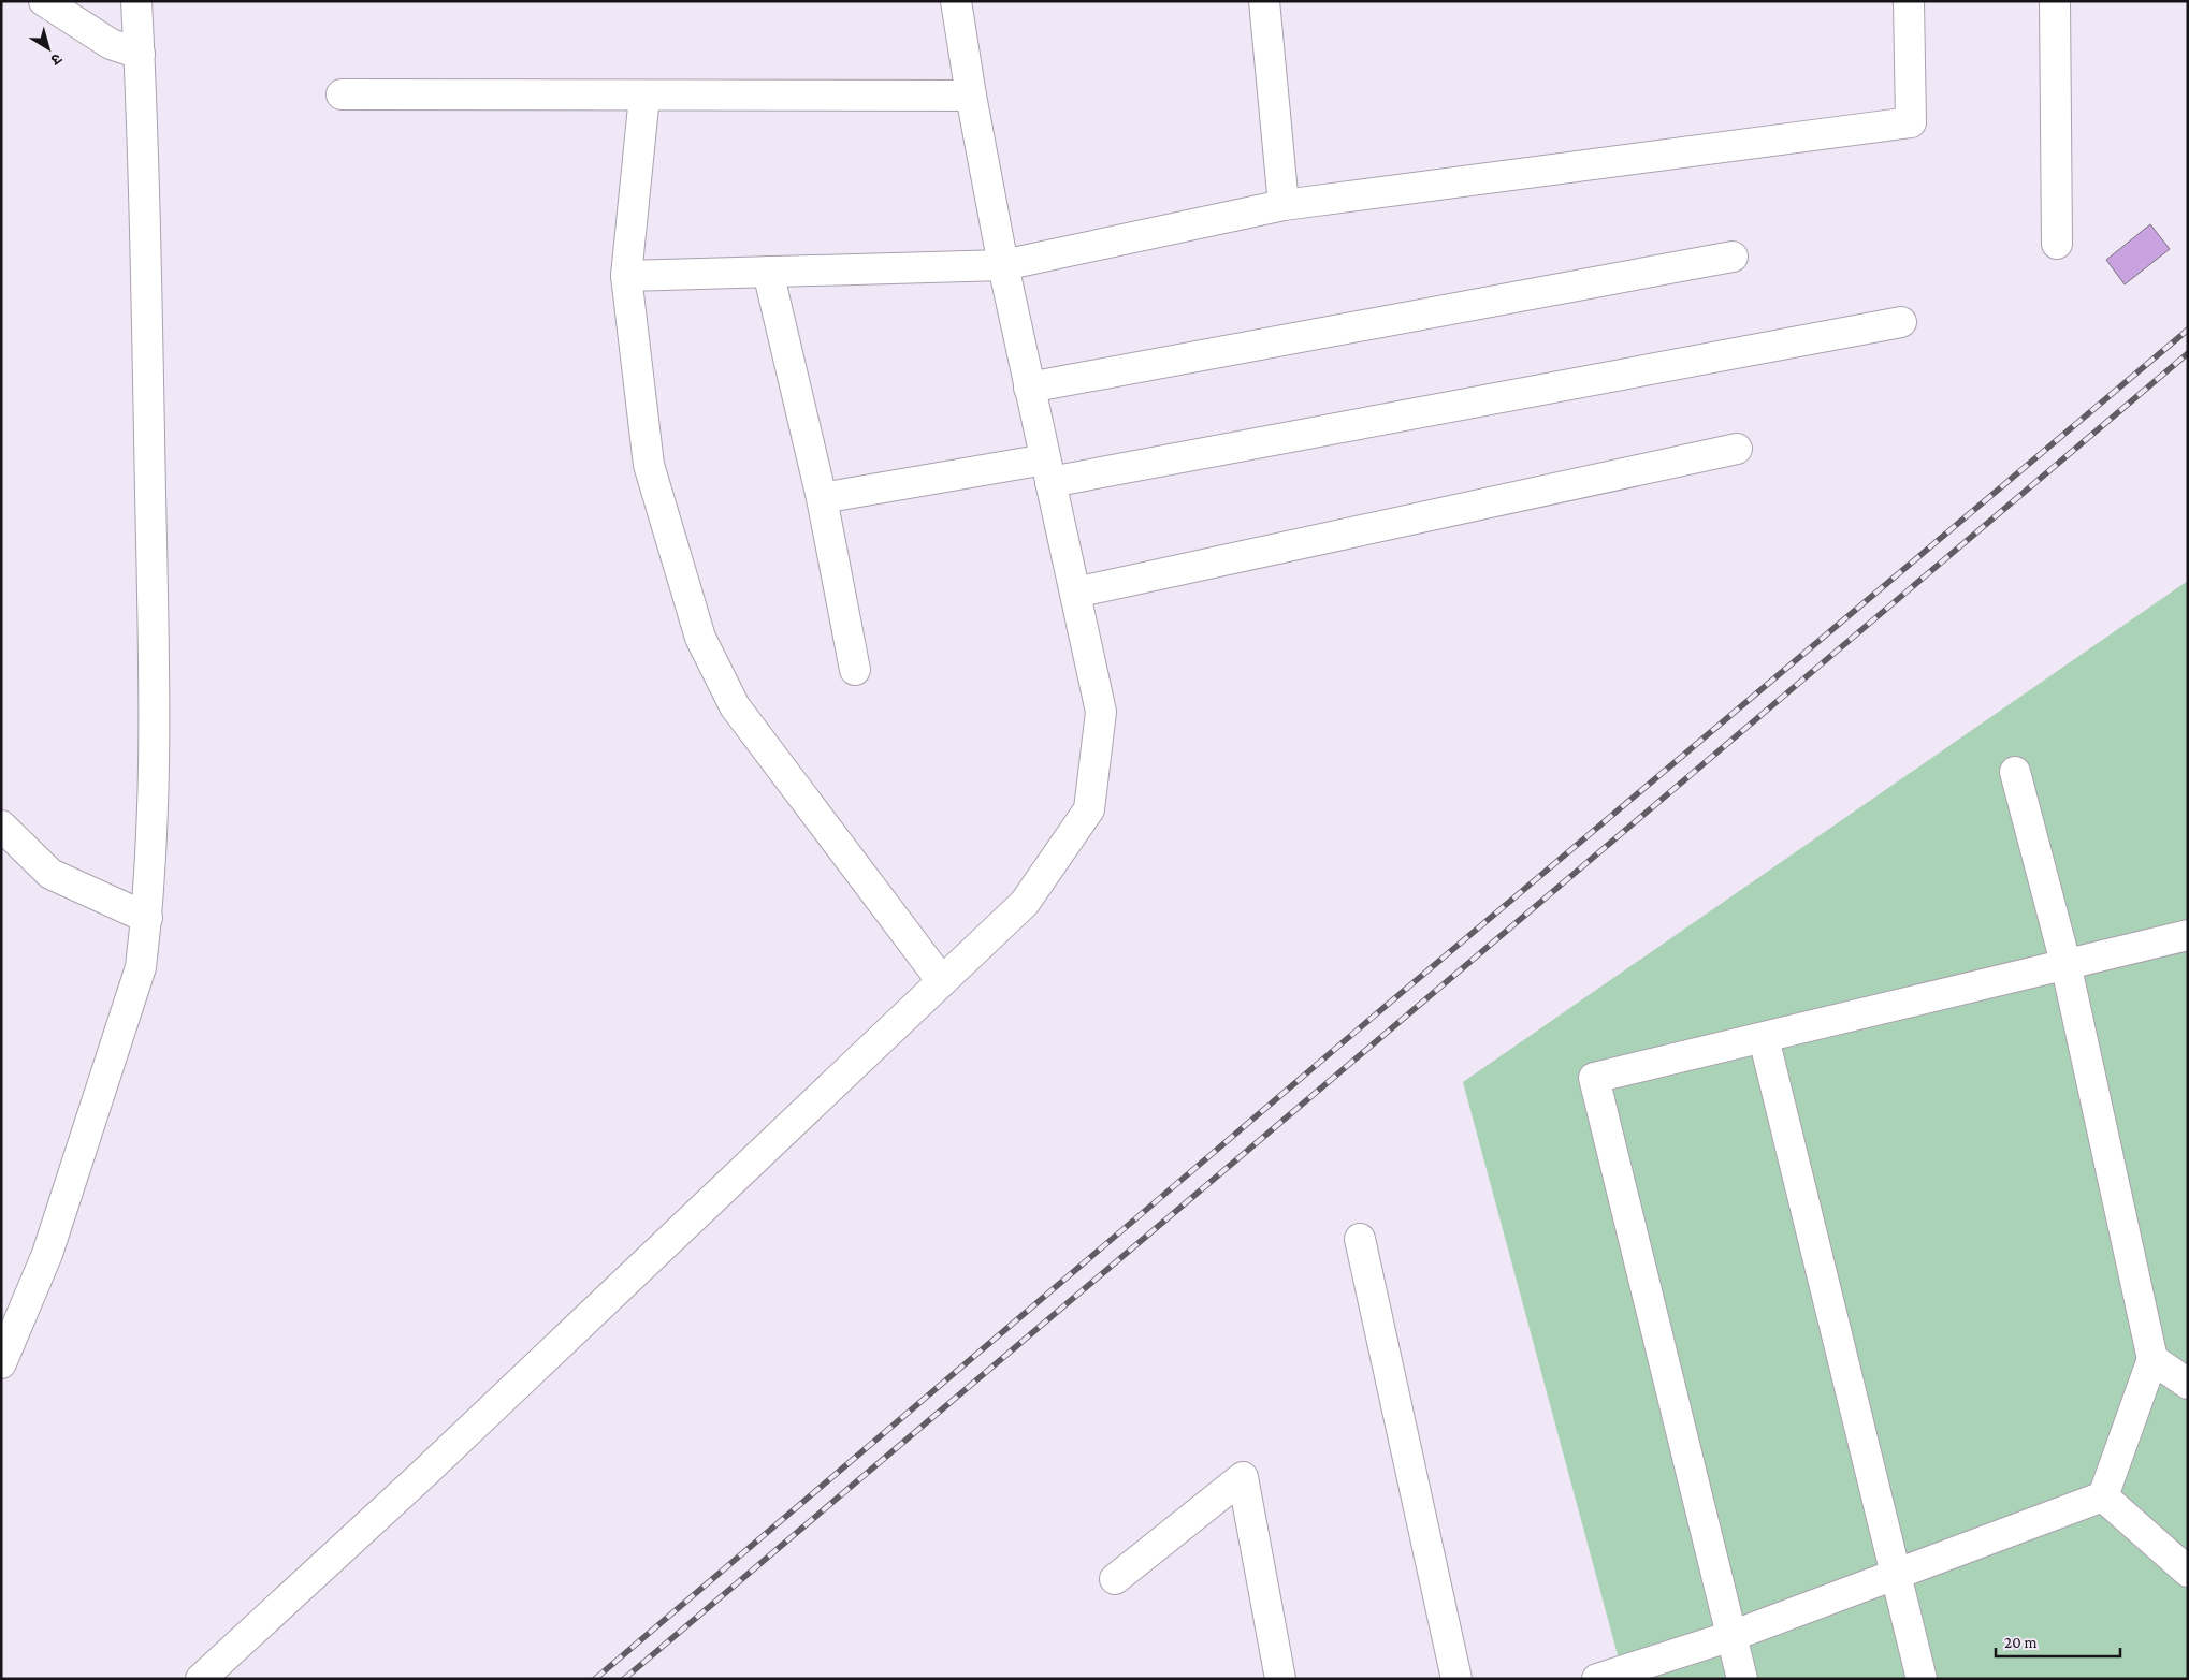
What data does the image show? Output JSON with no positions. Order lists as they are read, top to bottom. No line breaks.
{"scale_bar":"20 m","north":"bottom right"}
